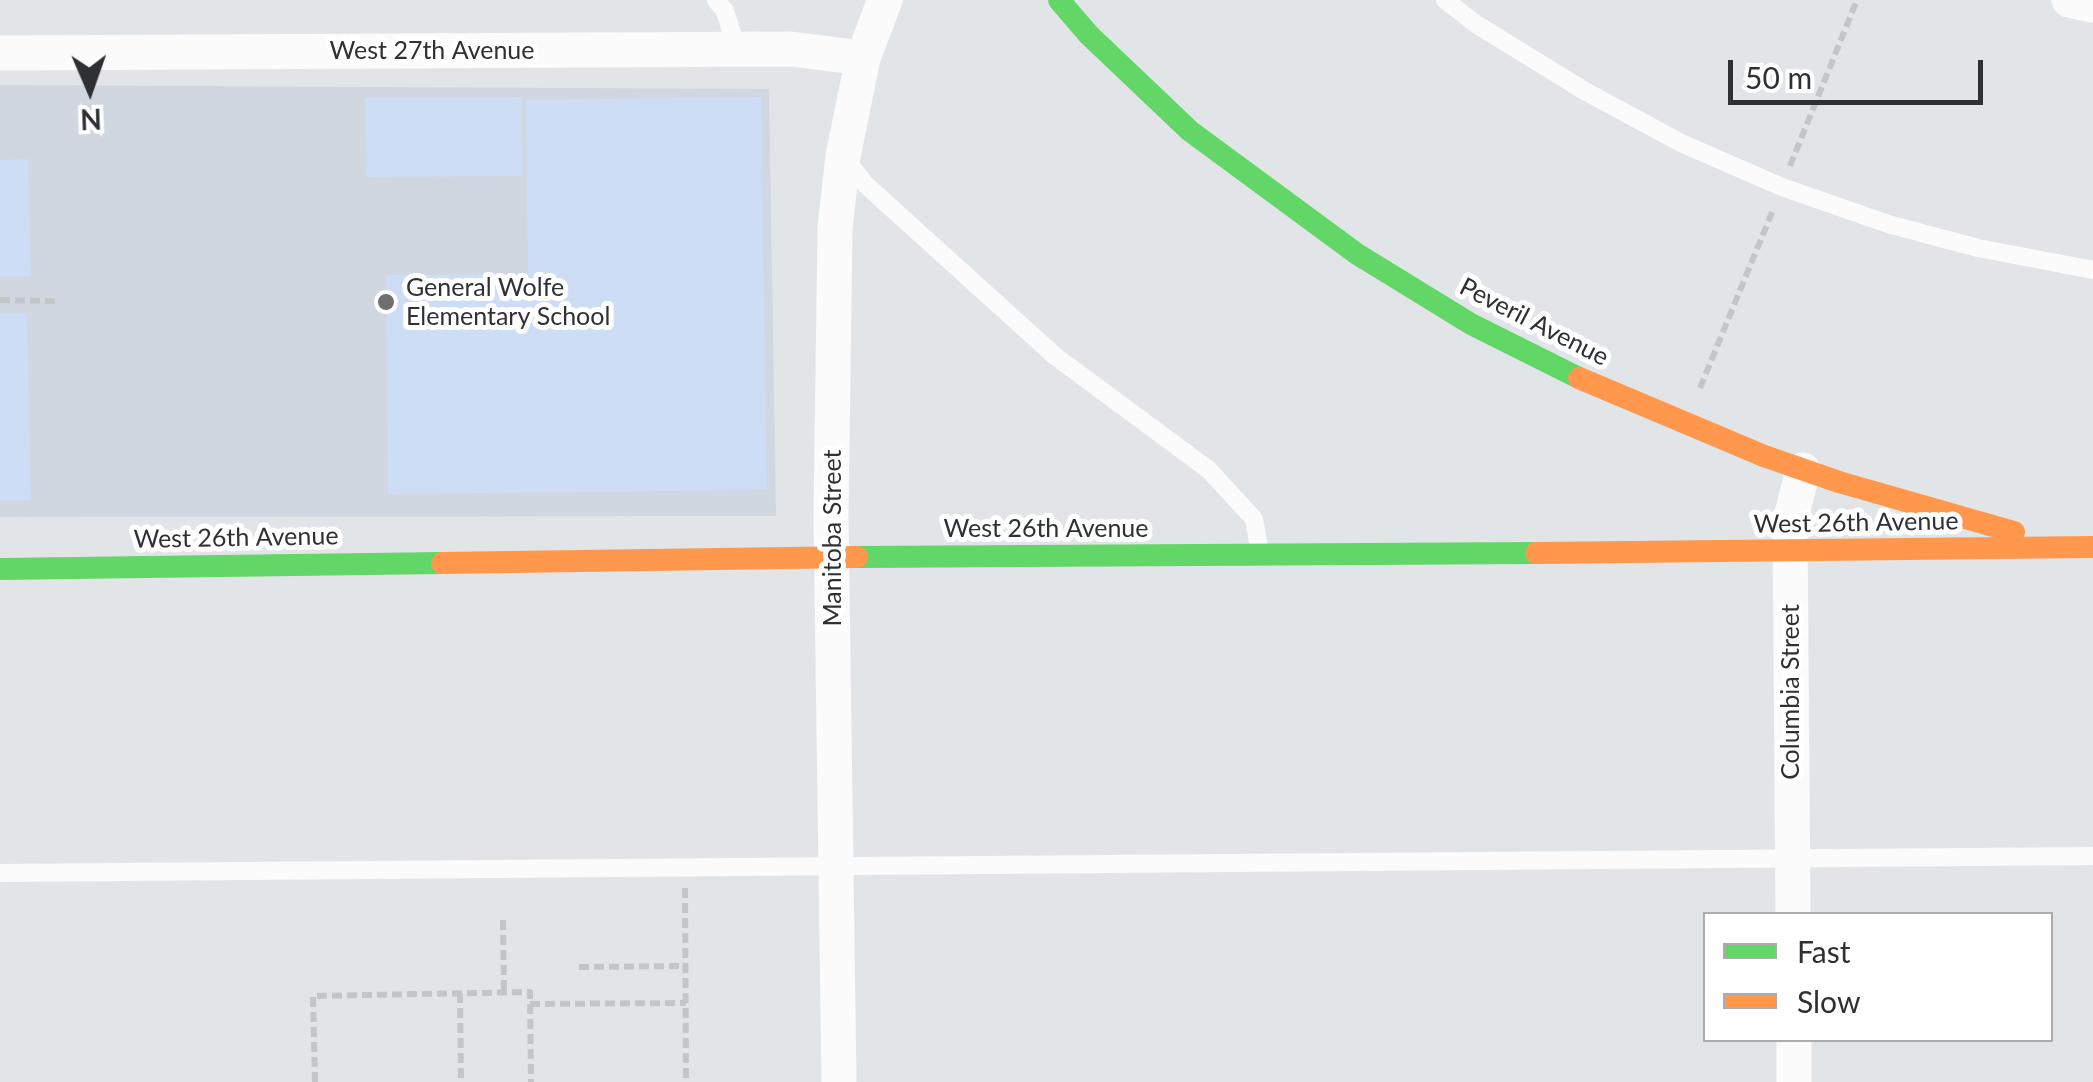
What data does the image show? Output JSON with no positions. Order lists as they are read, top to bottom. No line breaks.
{"streets":{"street":["West 27th Avenue","Peveril Avenue","West 26th Avenue","Manitoba Street","Columbia Street"]},"crossings":[["West 27th Avenue","Manitoba Street"],["Peveril Avenue","West 26th Avenue"],["Peveril Avenue","Columbia Street"],["West 26th Avenue","Manitoba Street"],["West 26th Avenue","Columbia Street"]],"places":["General Wolfe Elementary School"],"legend":["Fast","Slow"],"scale_bar":"50 m","north":"bottom"}
